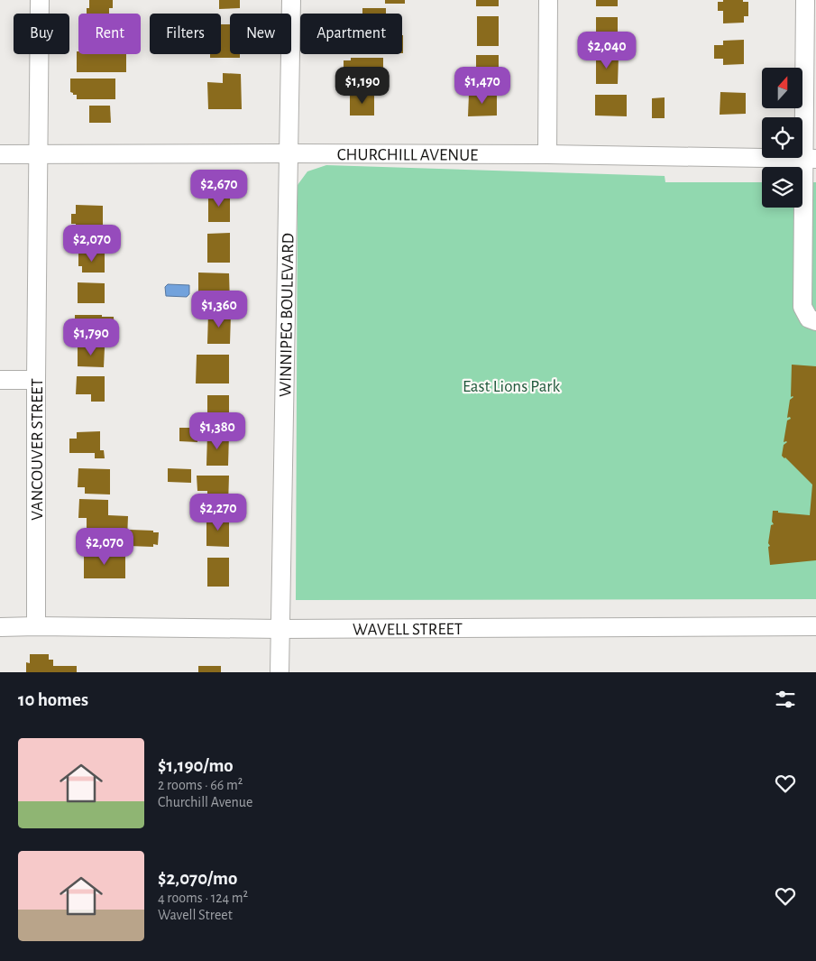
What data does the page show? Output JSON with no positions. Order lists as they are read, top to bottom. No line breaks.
{"streets":{"street":["CHURCHILL AVENUE","WINNIPEG BOULEVARD","VANCOUVER STREET","WAVELL STREET"]},"crossings":[["CHURCHILL AVENUE","WINNIPEG BOULEVARD"],["CHURCHILL AVENUE","VANCOUVER STREET"],["WINNIPEG BOULEVARD","WAVELL STREET"],["VANCOUVER STREET","WAVELL STREET"]],"parks":["East Lions Park"],"north":"top","page":{"chip":["Buy","Rent","Filters","New","Apartment"],"price":["$2,040","$1,190","$1,470","$2,670","$2,070","$1,360","$1,790","$1,380","$2,270","$2,070"],"heading":"10 homes","list":[{"name":"$1,190/mo","note":"2 rooms · 66 m² · Churchill Avenue"},{"name":"$2,070/mo","note":"4 rooms · 124 m² · Wavell Street"}]}}
